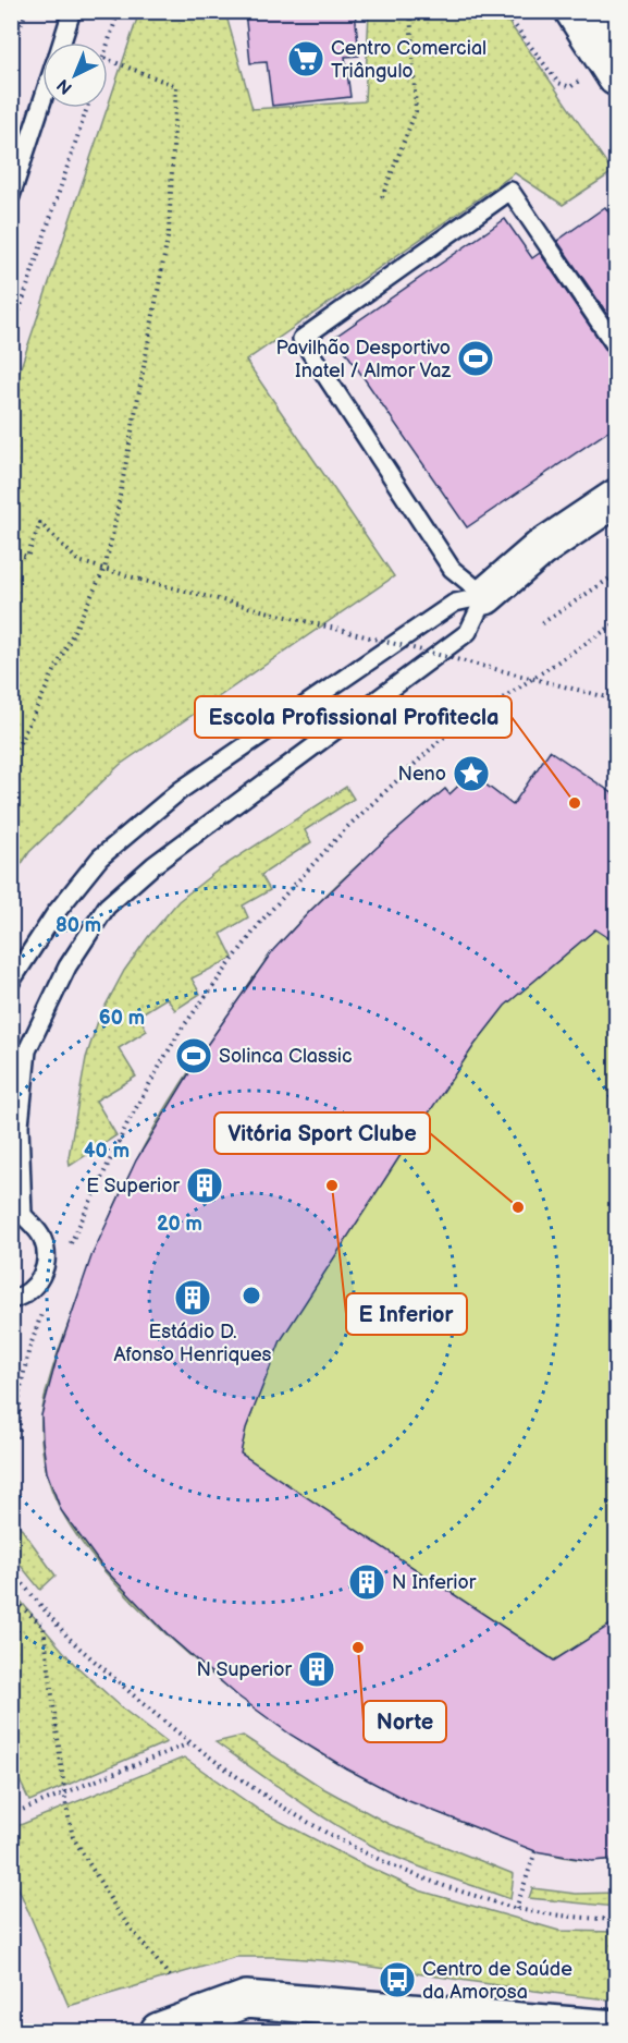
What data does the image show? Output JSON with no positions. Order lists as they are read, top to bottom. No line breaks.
{"places":{"supermarket":["Centro Comercial Triângulo"],"sports":["Pavilhão Desportivo Inatel / Almor Vaz","Solinca Classic"],"place":["Neno"],"other":["Escola Profissional Profitecla","E Inferior","Vitória Sport Clube","Norte"],"building":["E Superior","Estádio D. Afonso Henriques","N Inferior","N Superior"],"bus stop":["Centro de Saúde da Amorosa"]},"north":"bottom left","rings":["80 m","60 m","40 m","20 m"]}
